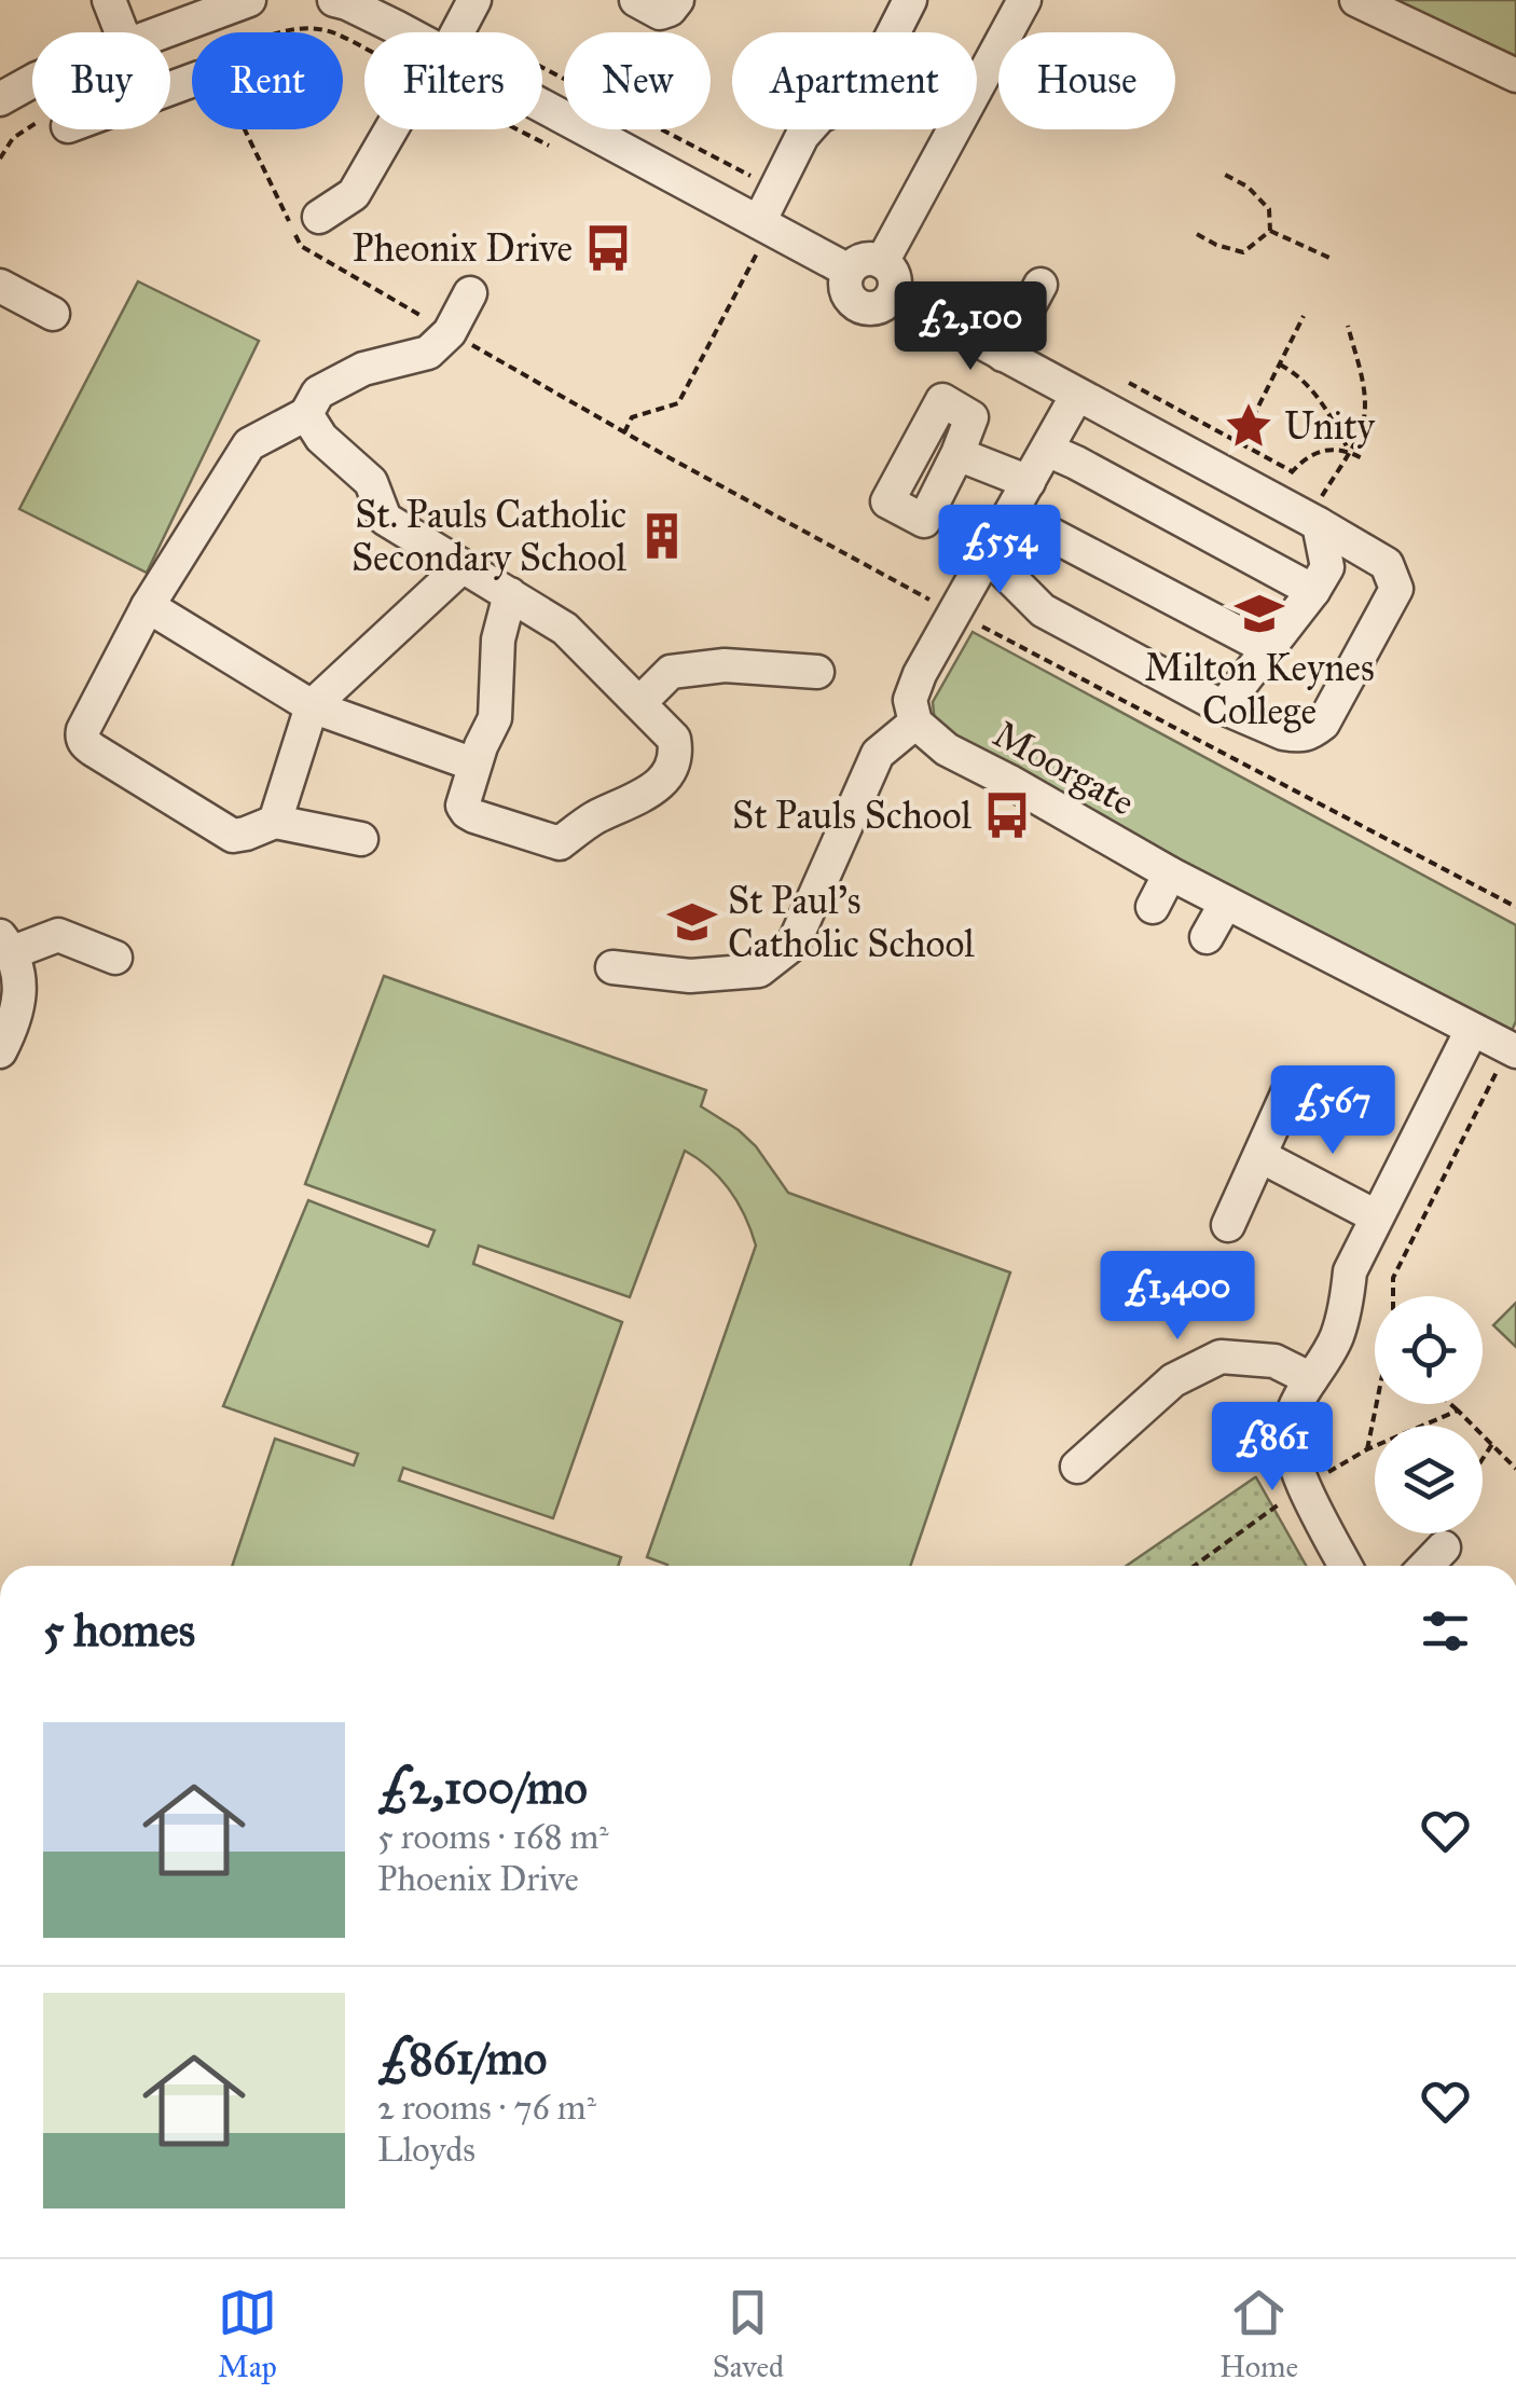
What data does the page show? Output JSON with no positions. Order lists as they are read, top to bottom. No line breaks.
{"streets":{"street":["Moorgate"]},"places":{"bus stop":["Pheonix Drive","St Pauls School"],"place":["Unity"],"building":["St. Pauls Catholic Secondary School"],"school or university":["Milton Keynes College","St Paul's Catholic School"]},"page":{"chip":["Buy","Rent","Filters","New","Apartment","House"],"price":["£2,100","£554","£567","£1,400","£861"],"heading":"5 homes","list":[{"name":"£2,100/mo","note":"5 rooms · 168 m² · Phoenix Drive"},{"name":"£861/mo","note":"2 rooms · 76 m² · Lloyds"}],"tabs":["Map","Saved","Home"]}}
